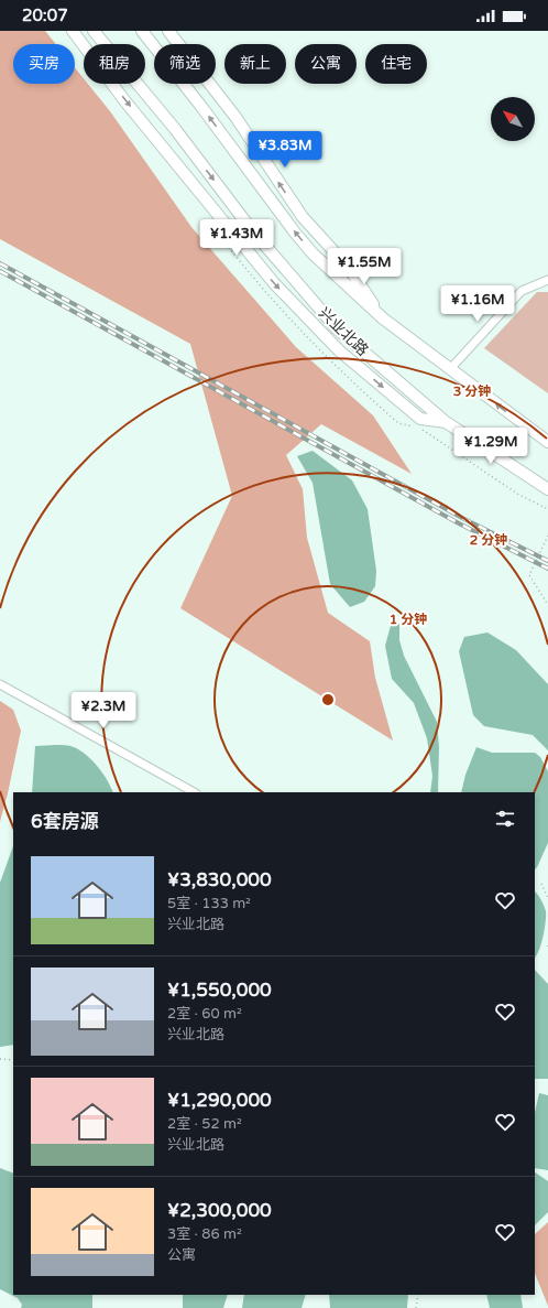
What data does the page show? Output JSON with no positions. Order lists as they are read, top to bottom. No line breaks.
{"streets":{"main road":["兴业北路"]},"north":"top left","page":{"status":"20:07","chip":["买房","租房","筛选","新上","公寓","住宅"],"price":["¥3.83M","¥1.43M","¥1.55M","¥1.16M","¥1.29M","¥2.3M"],"heading":"6套房源","list":[{"name":"¥3,830,000","note":"5室 · 133 m² · 兴业北路"},{"name":"¥1,550,000","note":"2室 · 60 m² · 兴业北路"},{"name":"¥1,290,000","note":"2室 · 52 m² · 兴业北路"},{"name":"¥2,300,000","note":"3室 · 86 m² · 公寓"}]},"rings":["3 分钟","2 分钟","1 分钟"]}
